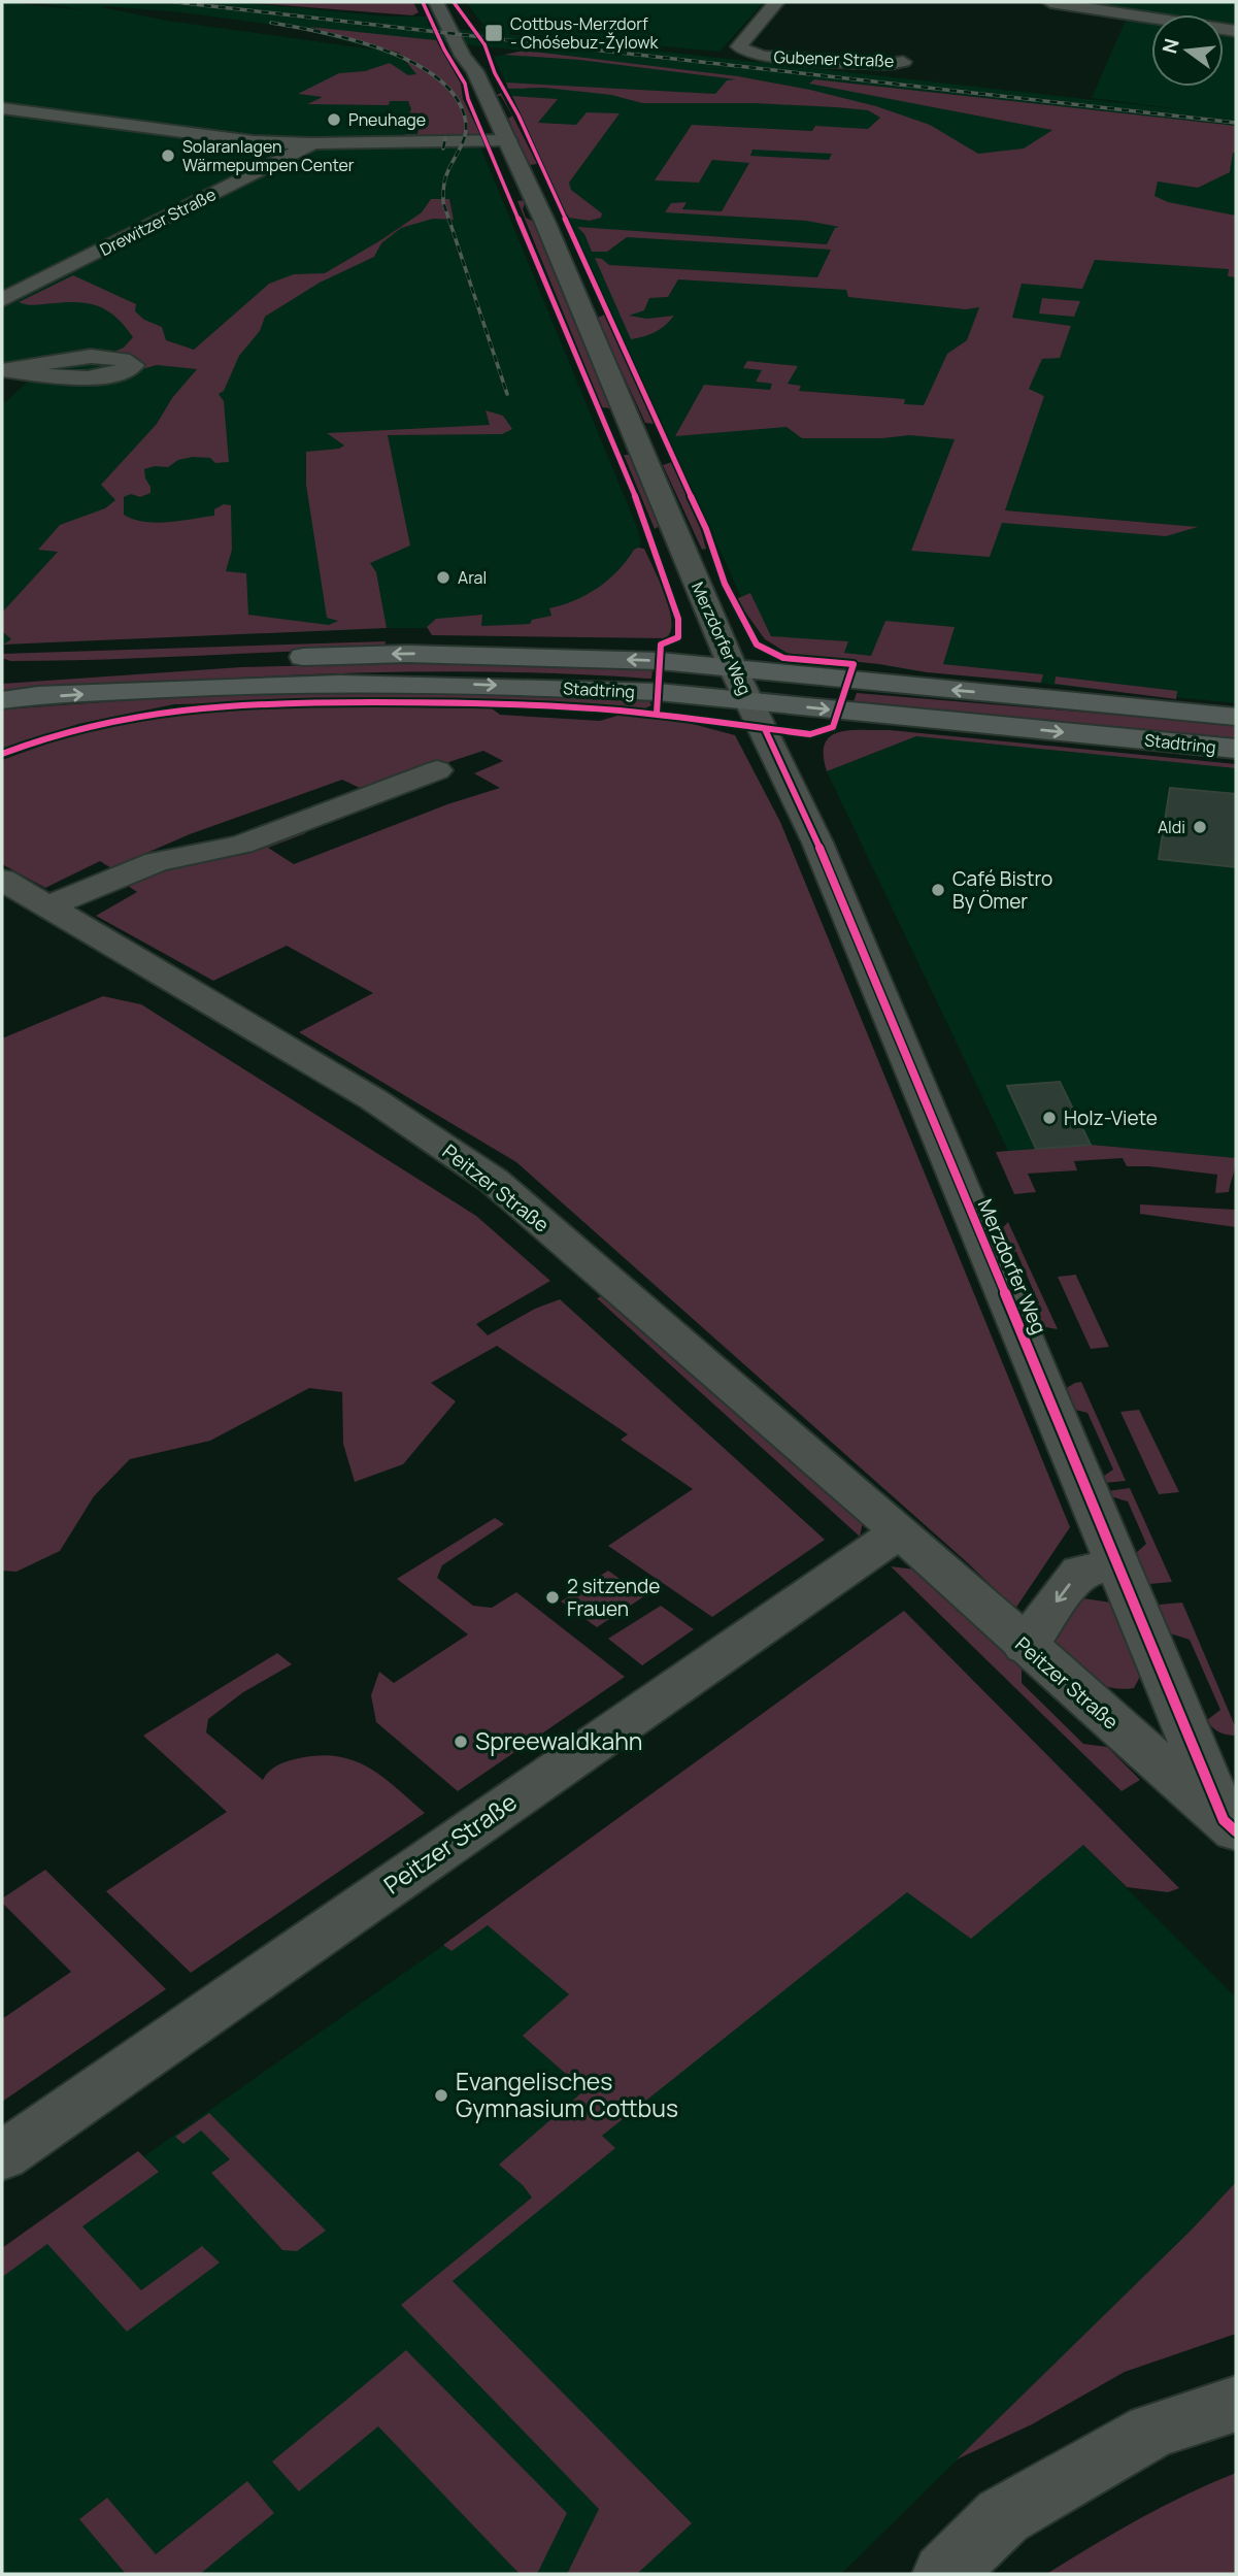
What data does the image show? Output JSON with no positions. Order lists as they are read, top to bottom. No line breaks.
{"streets":{"main road":["Stadtring"],"street":["Gubener Straße","Drewitzer Straße","Merzdorfer Weg","Peitzer Straße"]},"crossings":[["Drewitzer Straße","Merzdorfer Weg"],["Merzdorfer Weg","Stadtring"],["Merzdorfer Weg","Peitzer Straße"]],"places":{"transit":["Cottbus-Merzdorf - Chóśebuz-Žylowk"],"other":["Pneuhage","Solaranlagen Wärmepumpen Center","Aral","Aldi","Café Bistro By Ömer","Holz-Viete","2 sitzende Frauen","Spreewaldkahn","Evangelisches Gymnasium Cottbus"]},"north":"left"}
